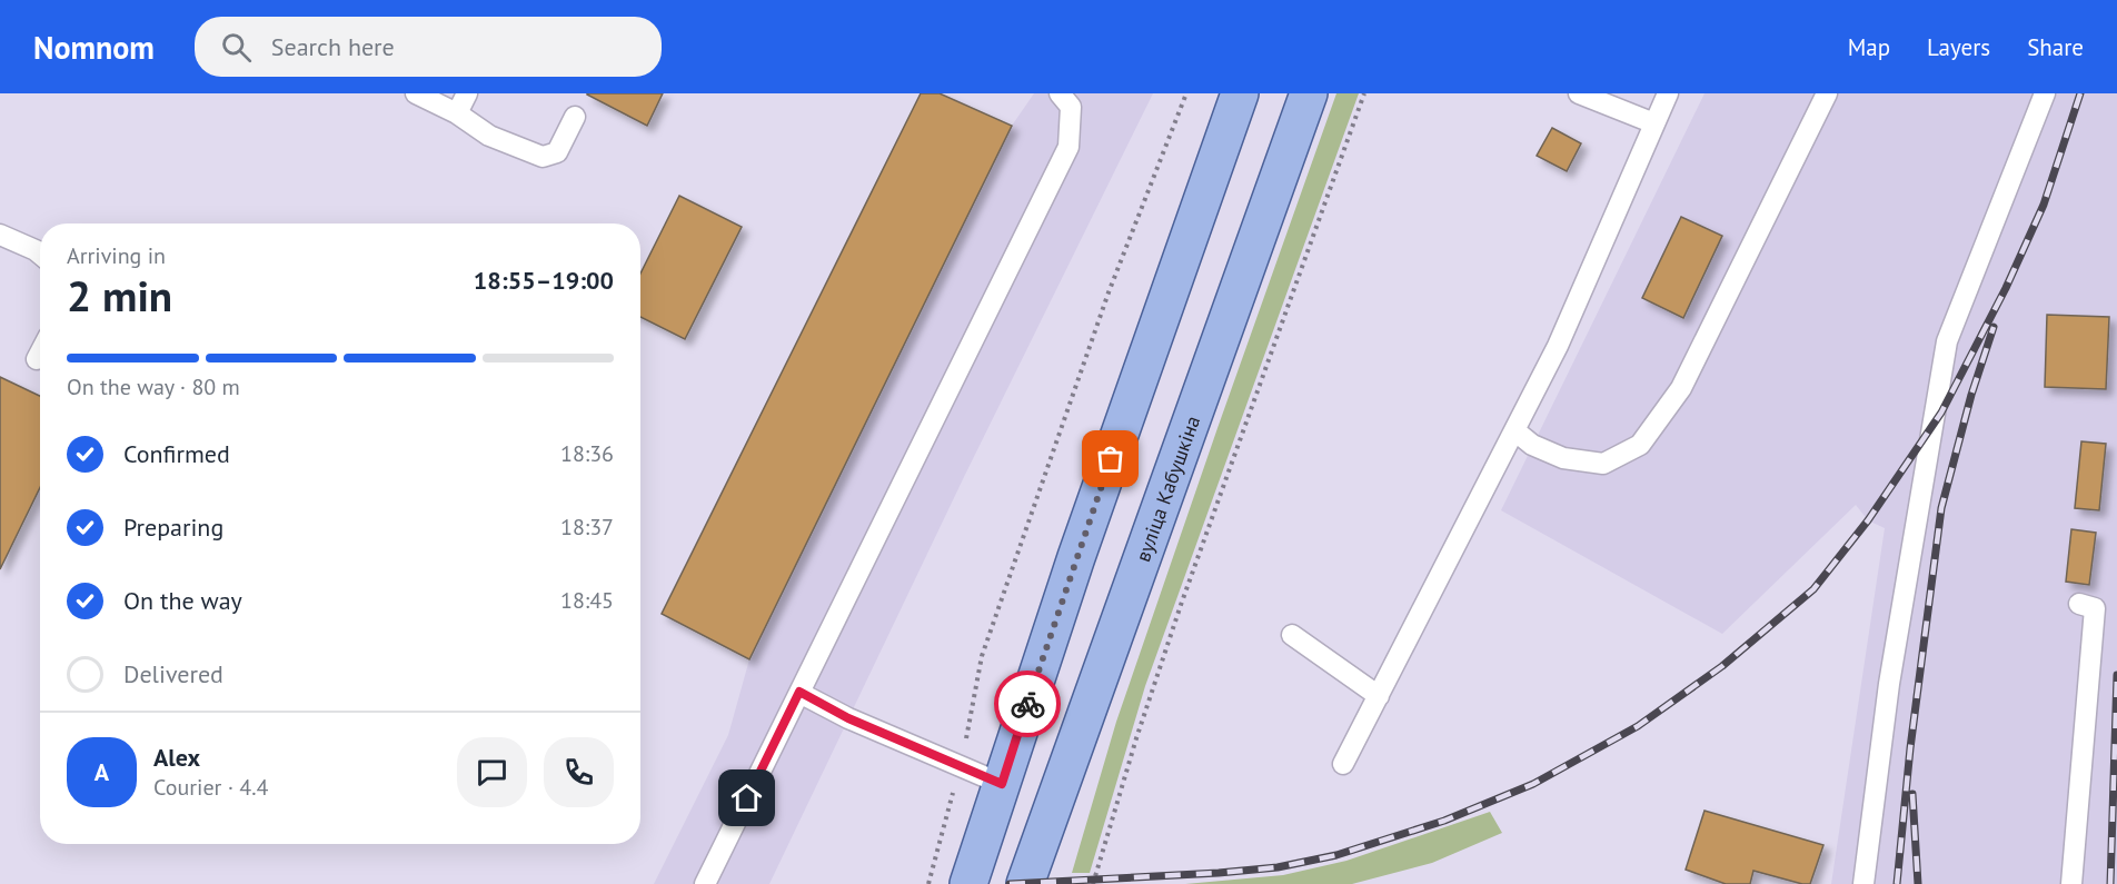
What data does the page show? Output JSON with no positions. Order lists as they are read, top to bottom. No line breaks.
{"streets":{"main road":["вуліца Кабушкіна"]},"page":{"header":"Nomnom","search":"Search here","nav":["Map","Layers","Share"],"heading":["2 min","Arriving in","18:55–19:00"],"panel":["Alex","Courier · 4.4"],"bar":"On the way · 80 m","list":[["Confirmed","18:36"],["Preparing","18:37"],["On the way","18:45"],"Delivered"],"round":"A"}}
